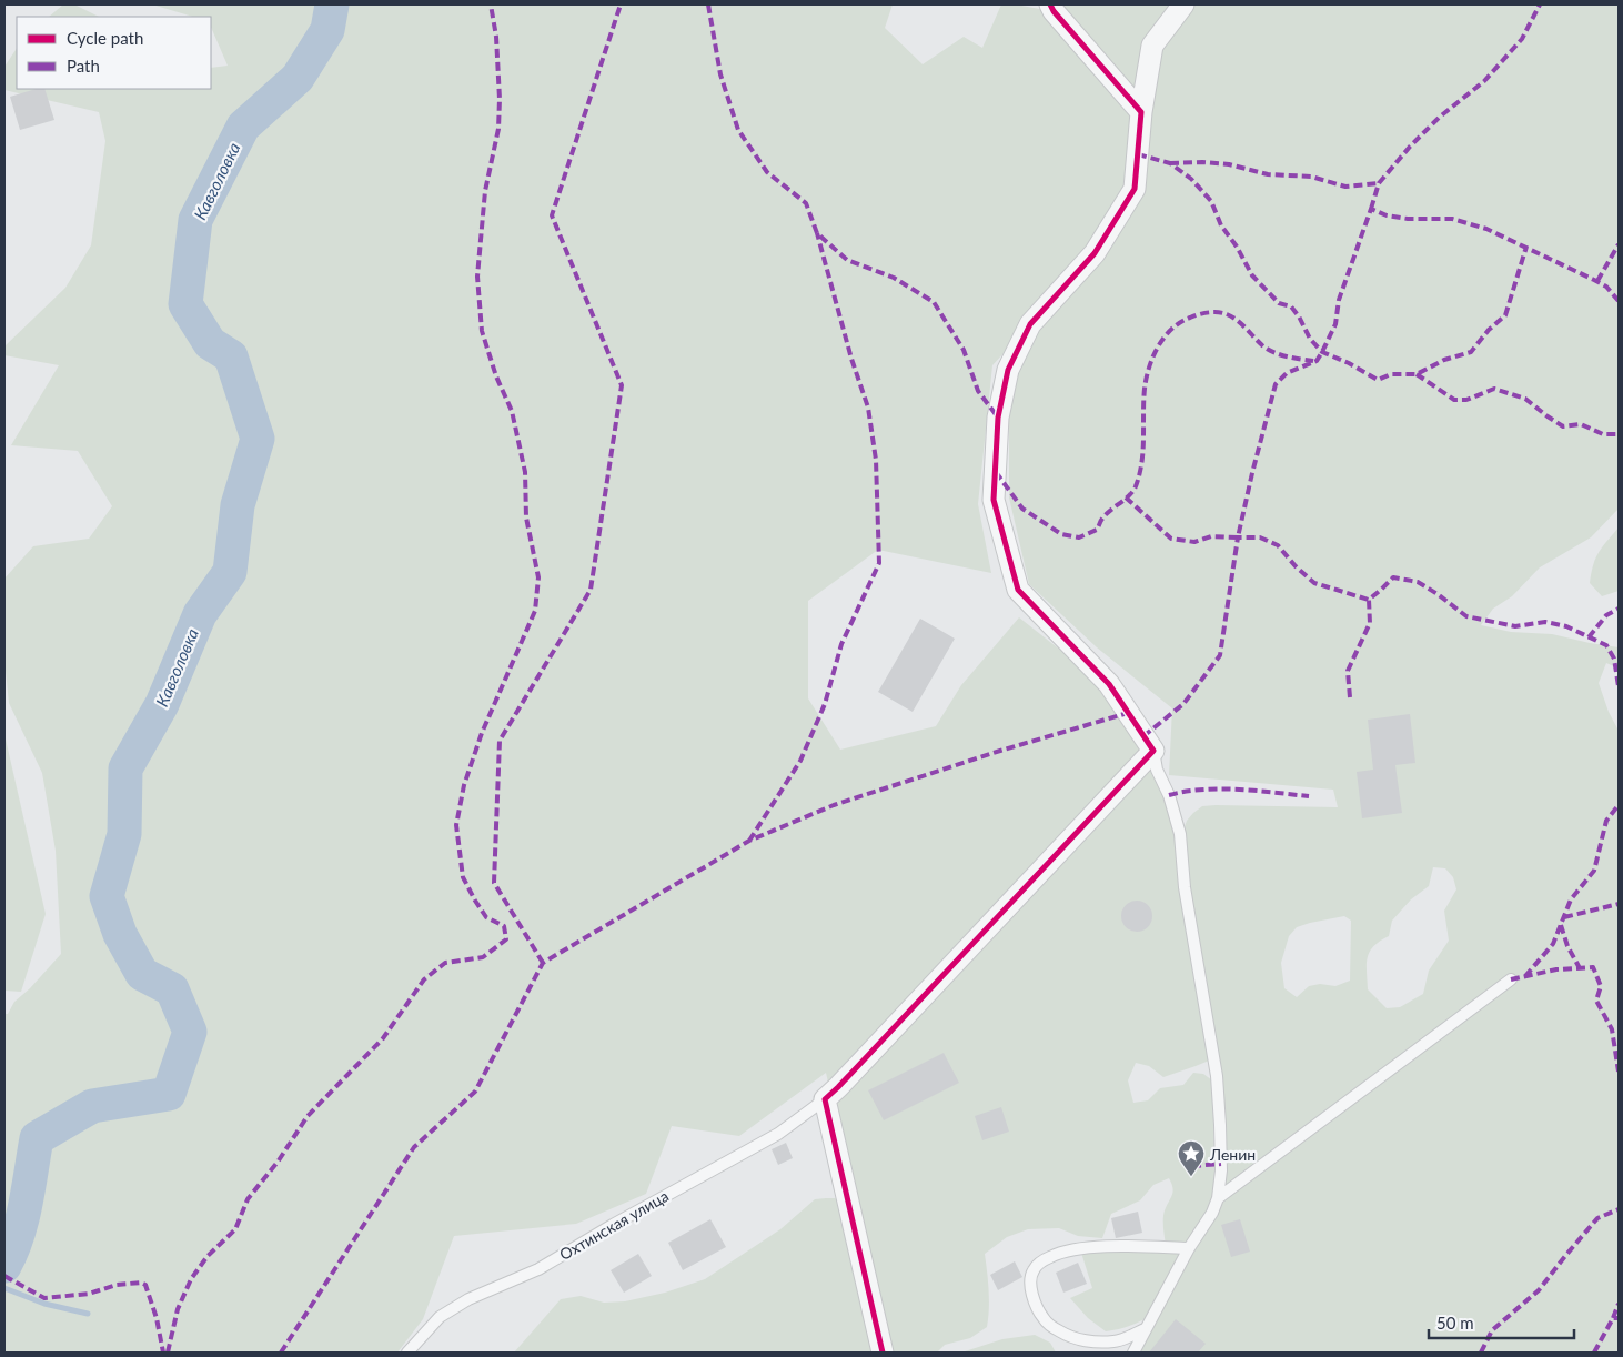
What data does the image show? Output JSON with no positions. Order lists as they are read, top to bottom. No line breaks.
{"streets":{"lane":["Охтинская улица"]},"water":["Кавголовка"],"places":{"place":["Ленин"]},"legend":["Cycle path","Path"],"scale_bar":"50 m"}
